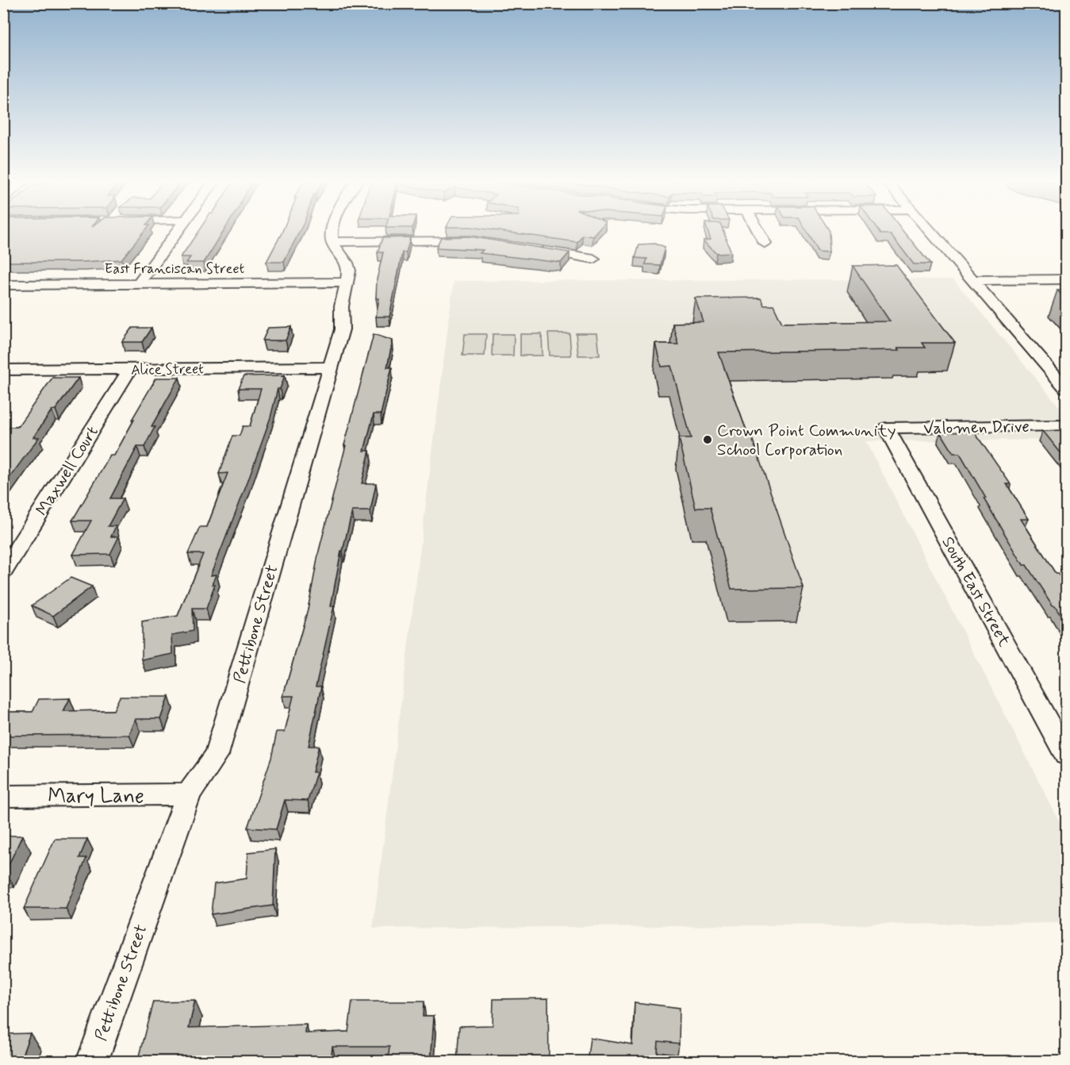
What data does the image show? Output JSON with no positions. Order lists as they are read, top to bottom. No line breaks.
{"streets":{"street":["East Franciscan Street","Alice Street","Valomen Drive","Maxwell Court","South East Street","Pettibone Street","Mary Lane"]},"crossings":[["East Franciscan Street","Pettibone Street"],["Alice Street","Maxwell Court"],["Alice Street","Pettibone Street"],["Valomen Drive","South East Street"],["Pettibone Street","Mary Lane"]],"places":["Crown Point Community School Corporation"]}
